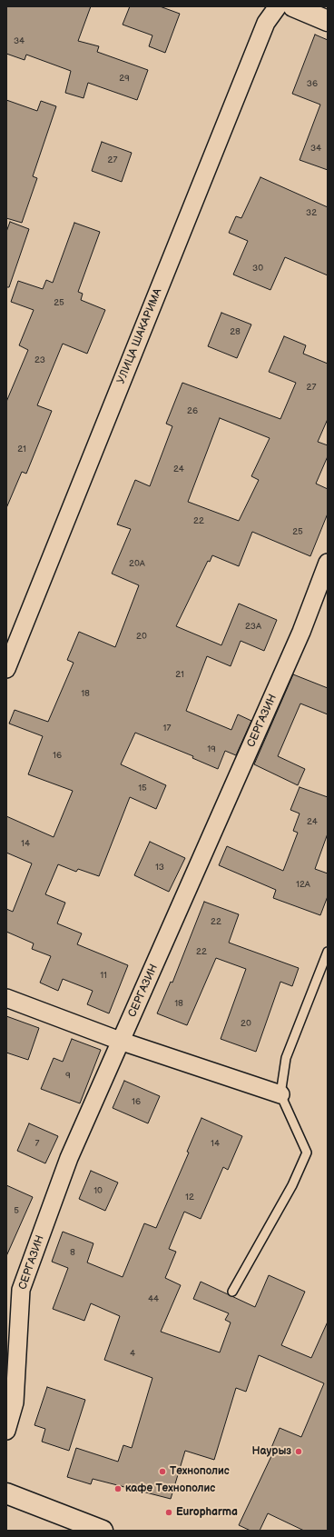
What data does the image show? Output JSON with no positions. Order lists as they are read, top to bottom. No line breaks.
{"streets":{"street":["УЛИЦА ШАКАРИМА","СЕРГАЗИН"]},"places":["Наурыз","Технополис","кафе Технополис","Europharma"],"house_numbers":["34","29","36","34","27","32","30","25","28","23","27","26","21","24","22","25","20А","23А","20","21","18","17","19","16","15","24","14","13","12А","22","22","11","18","20","9","16","7","14","10","12","5","8","44","4"]}
